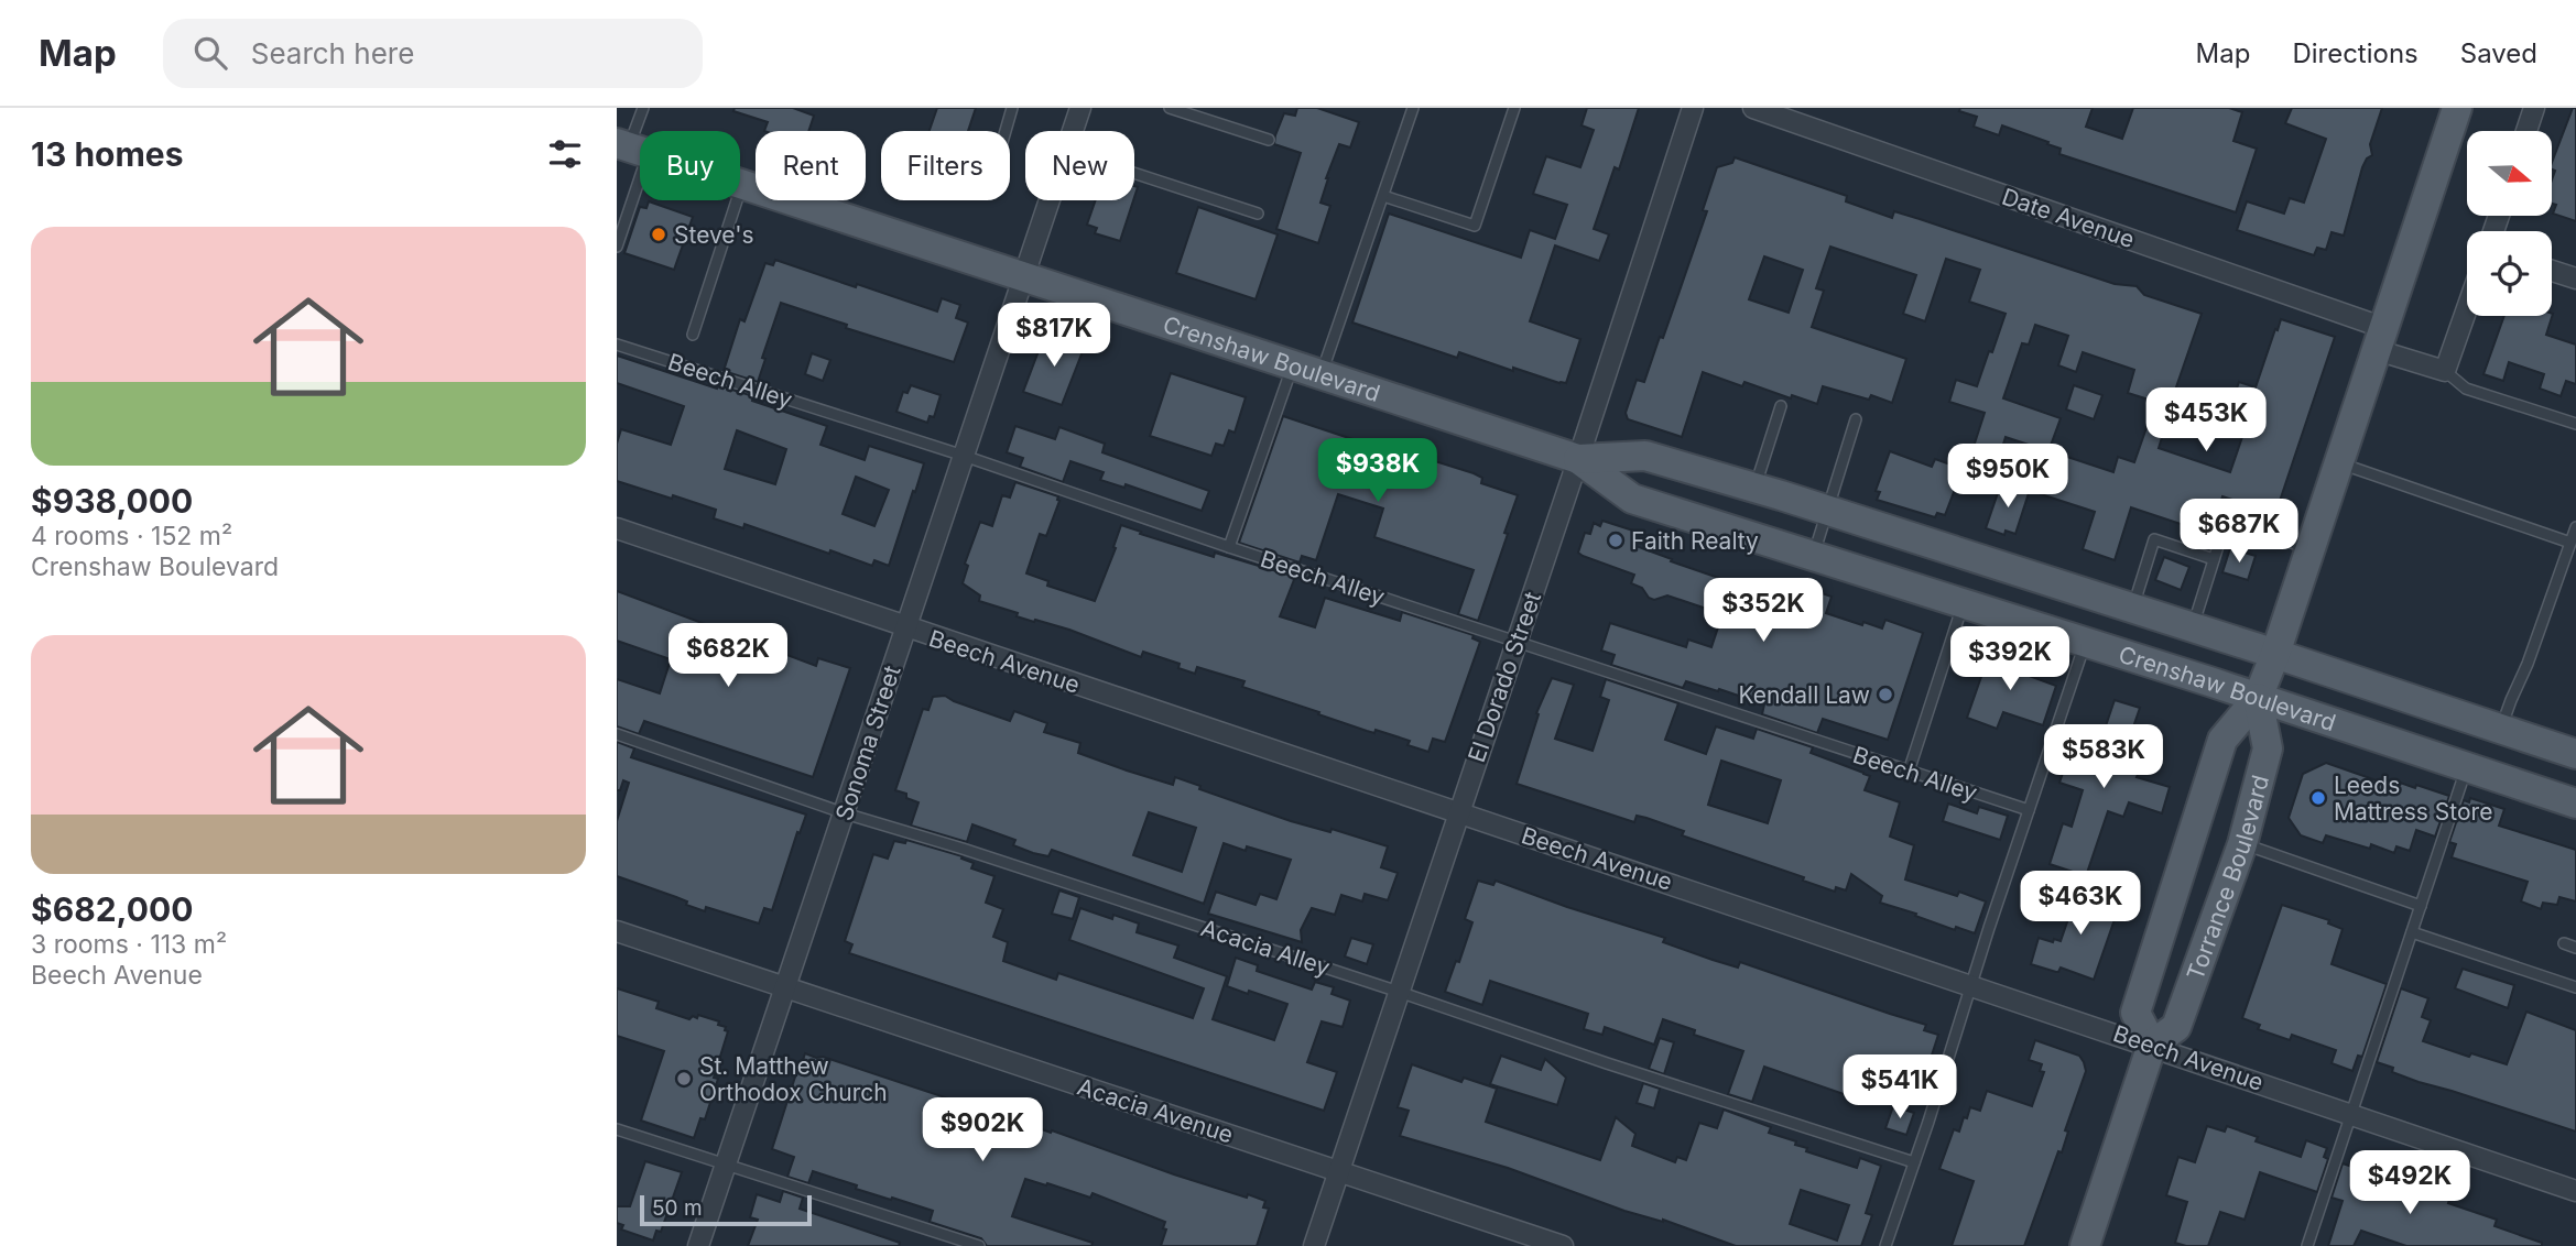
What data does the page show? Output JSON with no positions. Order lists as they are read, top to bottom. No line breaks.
{"streets":{"main road":["Crenshaw Boulevard","Torrance Boulevard"],"street":["Date Avenue","Beech Avenue","El Dorado Street","Sonoma Street","Acacia Avenue"],"lane":["Beech Alley","Acacia Alley"]},"crossings":[["Date Avenue","Torrance Boulevard"],["Crenshaw Boulevard","El Dorado Street"],["Crenshaw Boulevard","Sonoma Street"],["Crenshaw Boulevard","Torrance Boulevard"],["Beech Alley","El Dorado Street"],["Beech Alley","Sonoma Street"],["Beech Avenue","El Dorado Street"],["Beech Avenue","Sonoma Street"],["Beech Avenue","Torrance Boulevard"],["El Dorado Street","Acacia Alley"],["El Dorado Street","Acacia Avenue"],["Sonoma Street","Acacia Alley"],["Sonoma Street","Acacia Avenue"]],"places":["Steve's","Faith Realty","Kendall Law","Leeds Mattress Store","St. Matthew Orthodox Church"],"scale_bar":"50 m","north":"right","page":{"header":"Map","search":"Search here","nav":["Map","Directions","Saved"],"heading":"13 homes","chip":["Buy","Rent","Filters","New"],"list":[{"name":"$938,000","note":"4 rooms · 152 m² · Crenshaw Boulevard"},{"name":"$682,000","note":"3 rooms · 113 m² · Beech Avenue"}],"price":["$817K","$453K","$938K","$950K","$687K","$352K","$682K","$392K","$583K","$463K","$541K","$902K","$492K"],"scale":"50 m"}}
